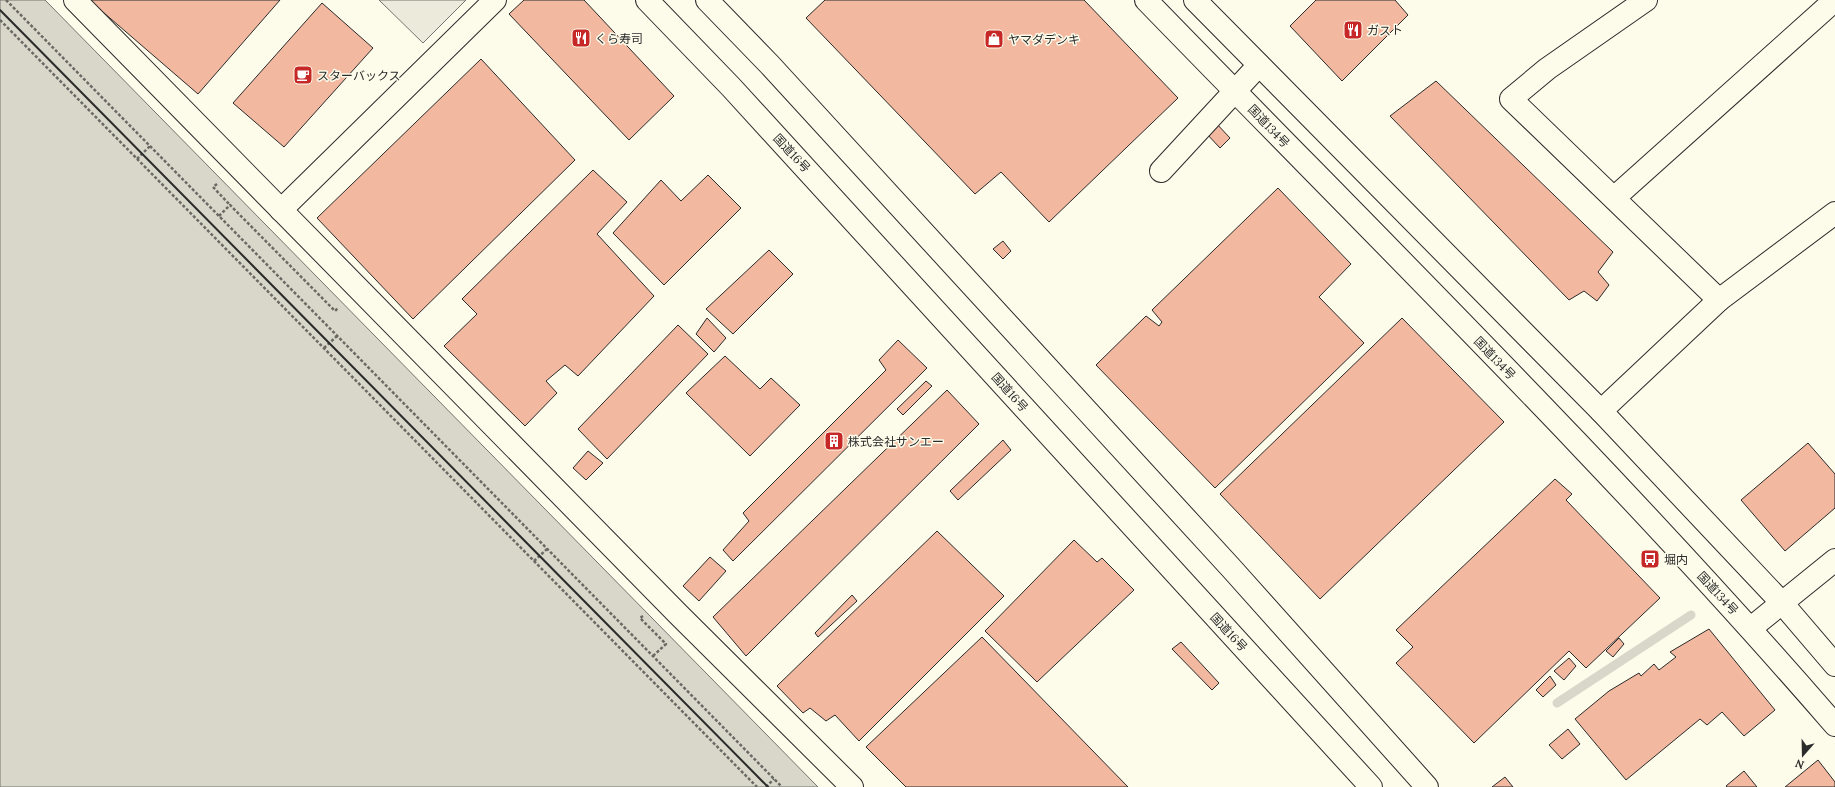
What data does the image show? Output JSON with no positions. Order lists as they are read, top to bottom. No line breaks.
{"streets":{"main road":["国道134号","国道16号"]},"places":{"restaurant":["ガスト","くら寿司"],"shop":["ヤマダデンキ"],"cafe":["スターバックス"],"building":["株式会社サンエー"],"bus stop":["堀内"]},"north":"bottom"}
